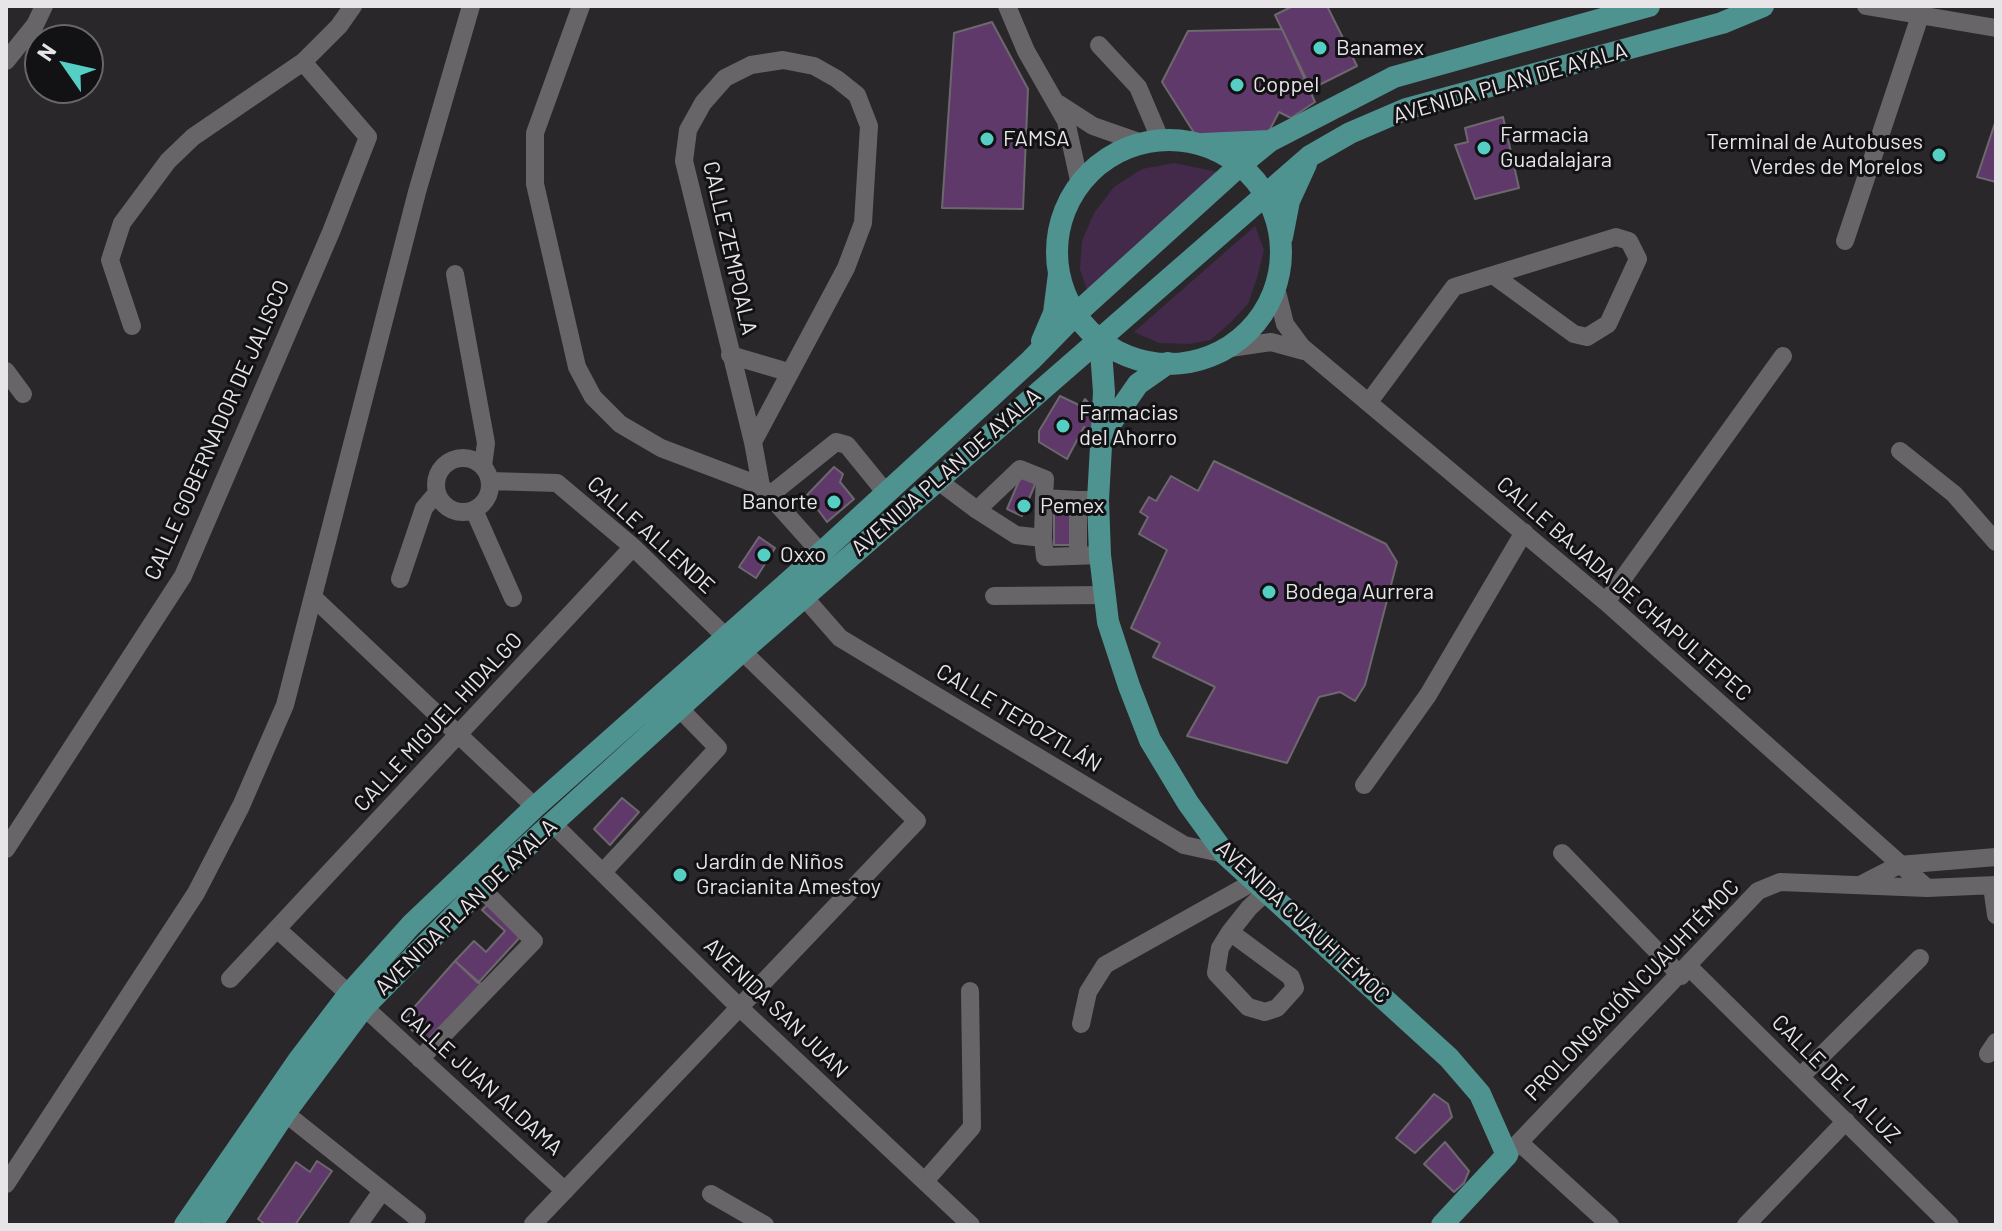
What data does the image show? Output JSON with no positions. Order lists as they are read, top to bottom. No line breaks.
{"streets":{"main road":["AVENIDA PLAN DE AYALA","AVENIDA CUAUHTÉMOC"],"street":["CALLE ZEMPOALA","CALLE GOBERNADOR DE JALISCO","CALLE ALLENDE","CALLE BAJADA DE CHAPULTEPEC","CALLE TEPOZTLÁN","CALLE MIGUEL HIDALGO","PROLONGACIÓN CUAUHTÉMOC","AVENIDA SAN JUAN","CALLE DE LA LUZ","CALLE JUAN ALDAMA"]},"crossings":[["AVENIDA PLAN DE AYALA","CALLE ALLENDE"],["AVENIDA PLAN DE AYALA","CALLE TEPOZTLÁN"],["AVENIDA PLAN DE AYALA","AVENIDA CUAUHTÉMOC"],["AVENIDA PLAN DE AYALA","AVENIDA SAN JUAN"],["AVENIDA PLAN DE AYALA","CALLE JUAN ALDAMA"],["CALLE ALLENDE","CALLE MIGUEL HIDALGO"],["CALLE ALLENDE","AVENIDA SAN JUAN"],["CALLE BAJADA DE CHAPULTEPEC","PROLONGACIÓN CUAUHTÉMOC"],["CALLE TEPOZTLÁN","AVENIDA CUAUHTÉMOC"],["CALLE MIGUEL HIDALGO","AVENIDA SAN JUAN"],["CALLE MIGUEL HIDALGO","CALLE JUAN ALDAMA"],["AVENIDA CUAUHTÉMOC","PROLONGACIÓN CUAUHTÉMOC"],["PROLONGACIÓN CUAUHTÉMOC","CALLE DE LA LUZ"]],"places":["Banamex","Coppel","FAMSA","Farmacia Guadalajara","Terminal de Autobuses Verdes de Morelos","Farmacias del Ahorro","Banorte","Pemex","Oxxo","Bodega Aurrera","Jardín de Niños Gracianita Amestoy"],"north":"top left"}
